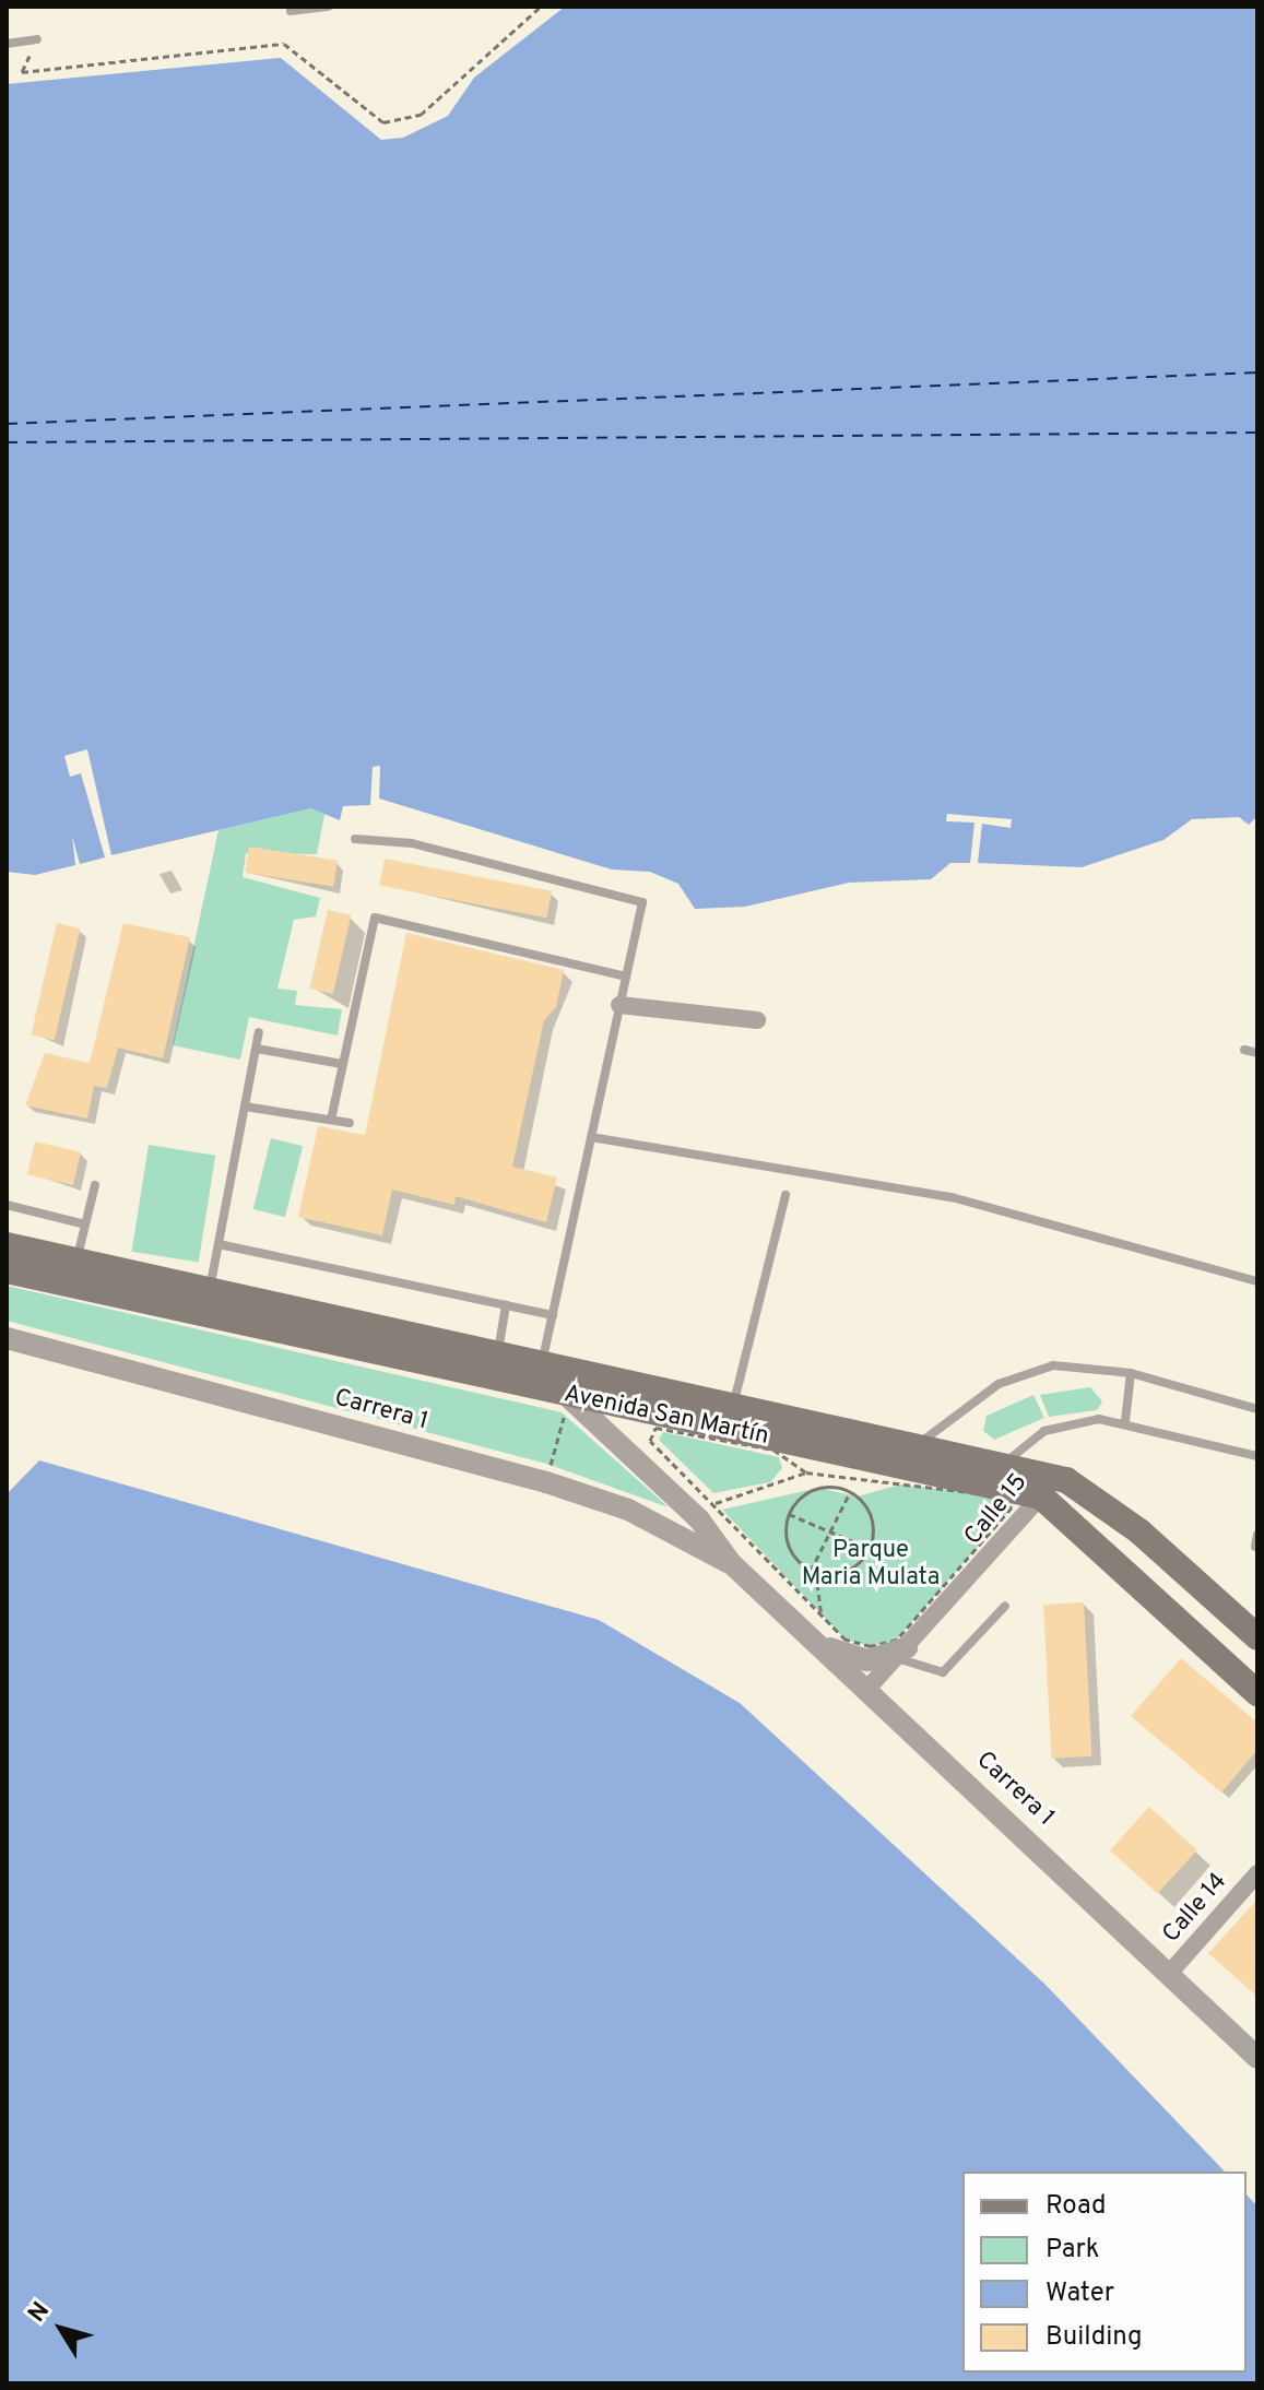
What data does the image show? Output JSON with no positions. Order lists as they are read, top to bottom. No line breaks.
{"streets":{"main road":["Avenida San Martín"],"street":["Carrera 1","Calle 15","Calle 14"]},"crossings":[["Carrera 1","Avenida San Martín"],["Carrera 1","Calle 15"],["Carrera 1","Calle 14"],["Avenida San Martín","Calle 15"]],"parks":["Parque Maria Mulata"],"legend":["Road","Park","Water","Building"],"north":"top left"}
